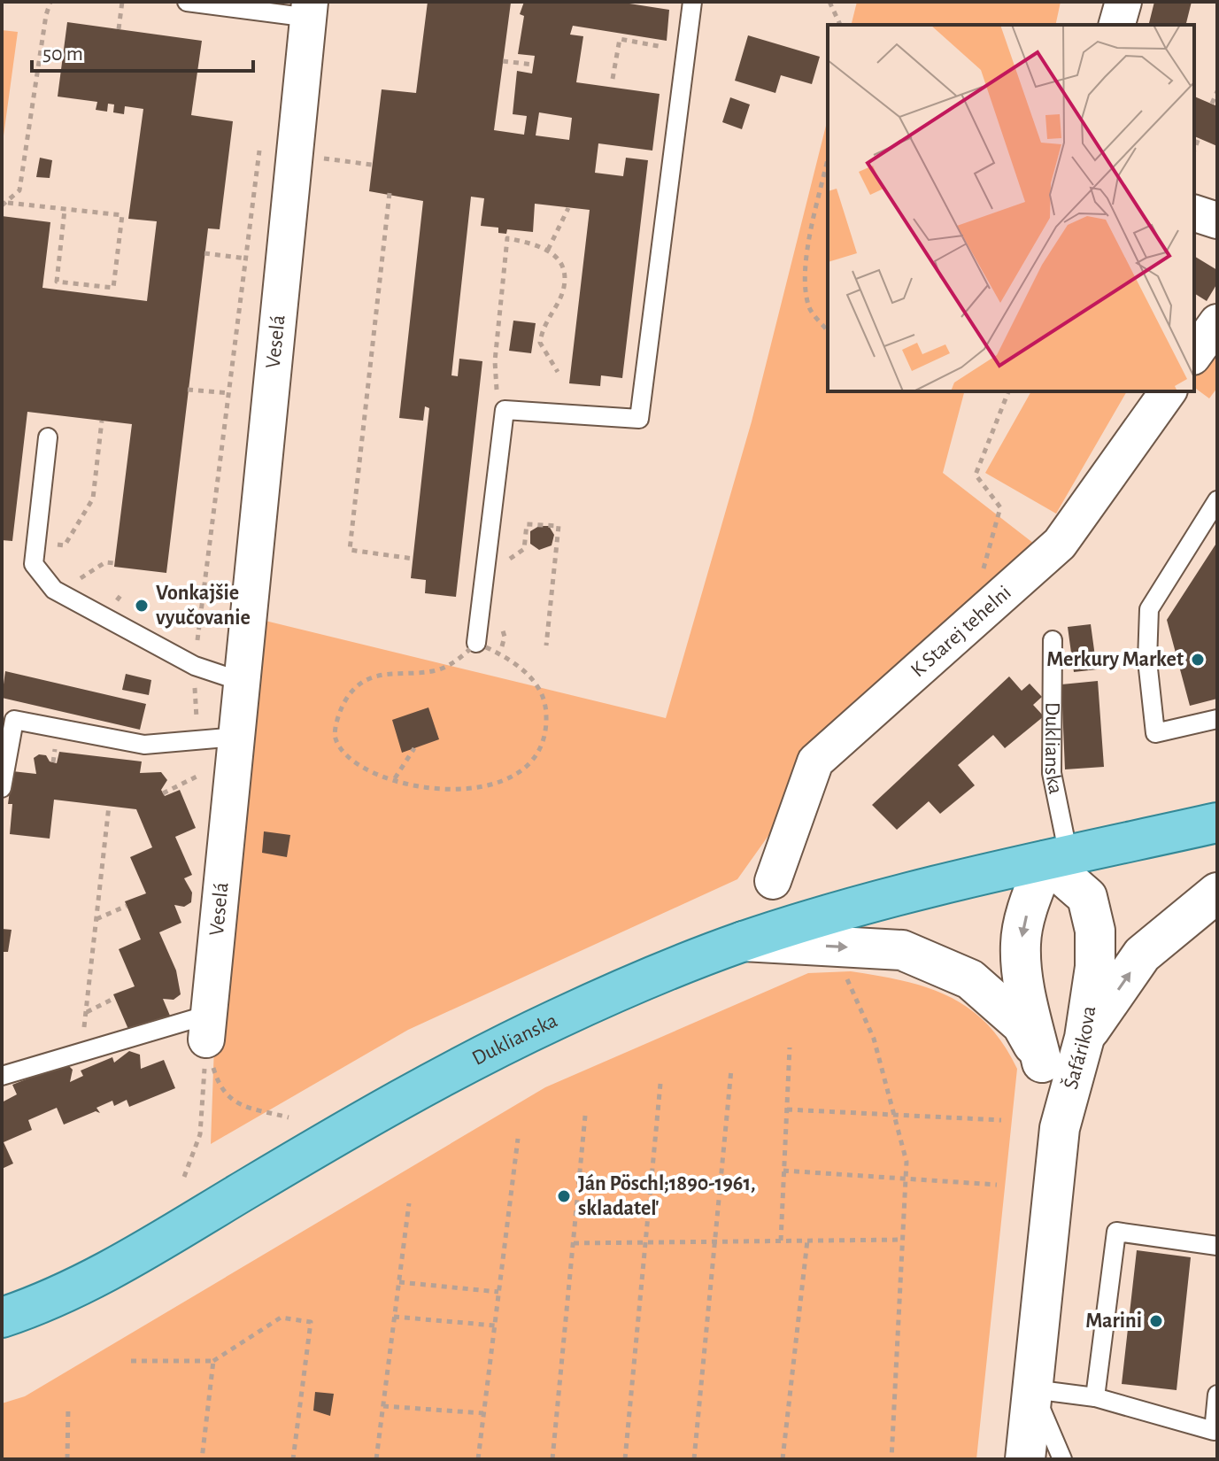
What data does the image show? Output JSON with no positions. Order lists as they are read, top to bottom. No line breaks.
{"streets":{"main road":["Duklianska"],"street":["Veselá","K Starej tehelni","Šafárikova"]},"crossings":[["Duklianska","Šafárikova"]],"places":["Vonkajšie vyučovanie","Merkury Market","Ján Pöschl;1890-1961, skladateľ","Marini"],"scale_bar":"50 m"}
